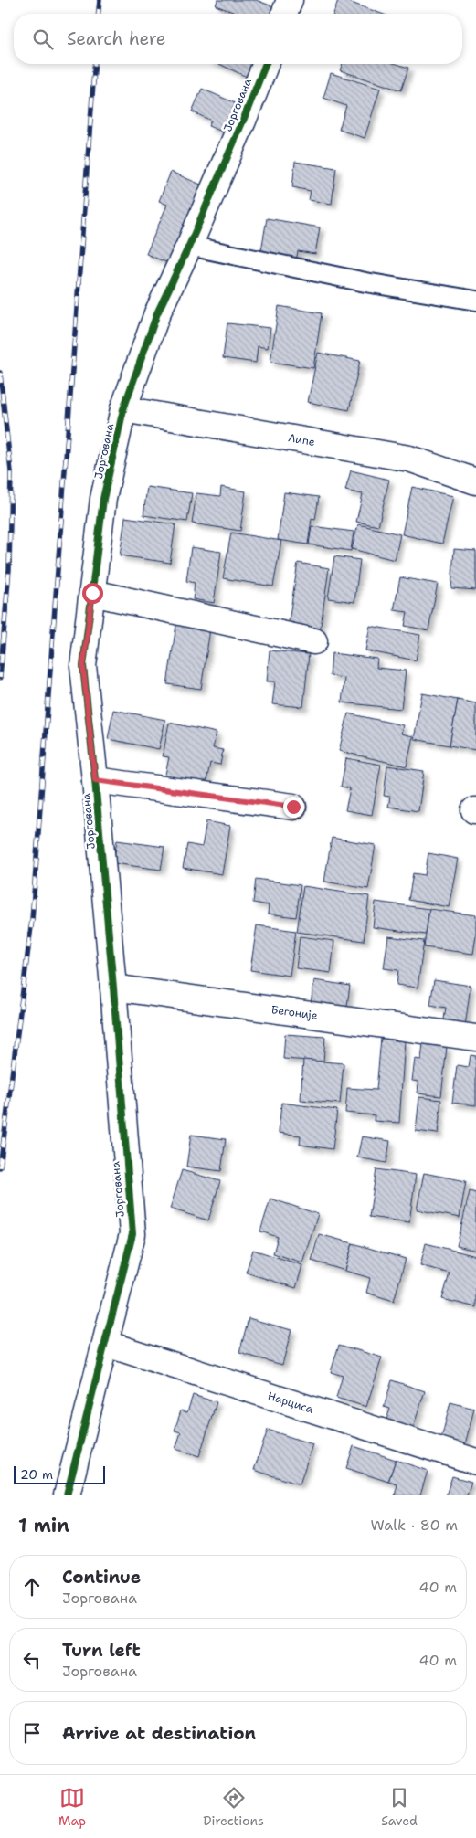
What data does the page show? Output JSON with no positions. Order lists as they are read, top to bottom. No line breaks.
{"streets":{"street":["Јоргована","Липе","Бегоније","Нарциса"]},"crossings":[["Јоргована","Липе"],["Јоргована","Бегоније"],["Јоргована","Нарциса"]],"scale_bar":"20 m","page":{"search":"Search here","scale":"20 m","heading":["1 min","Walk · 80 m"],"list":[["Continue","Јоргована","40 m"],["Turn left","Јоргована","40 m"],"Arrive at destination"],"nav":["Map","Directions","Saved"]}}
